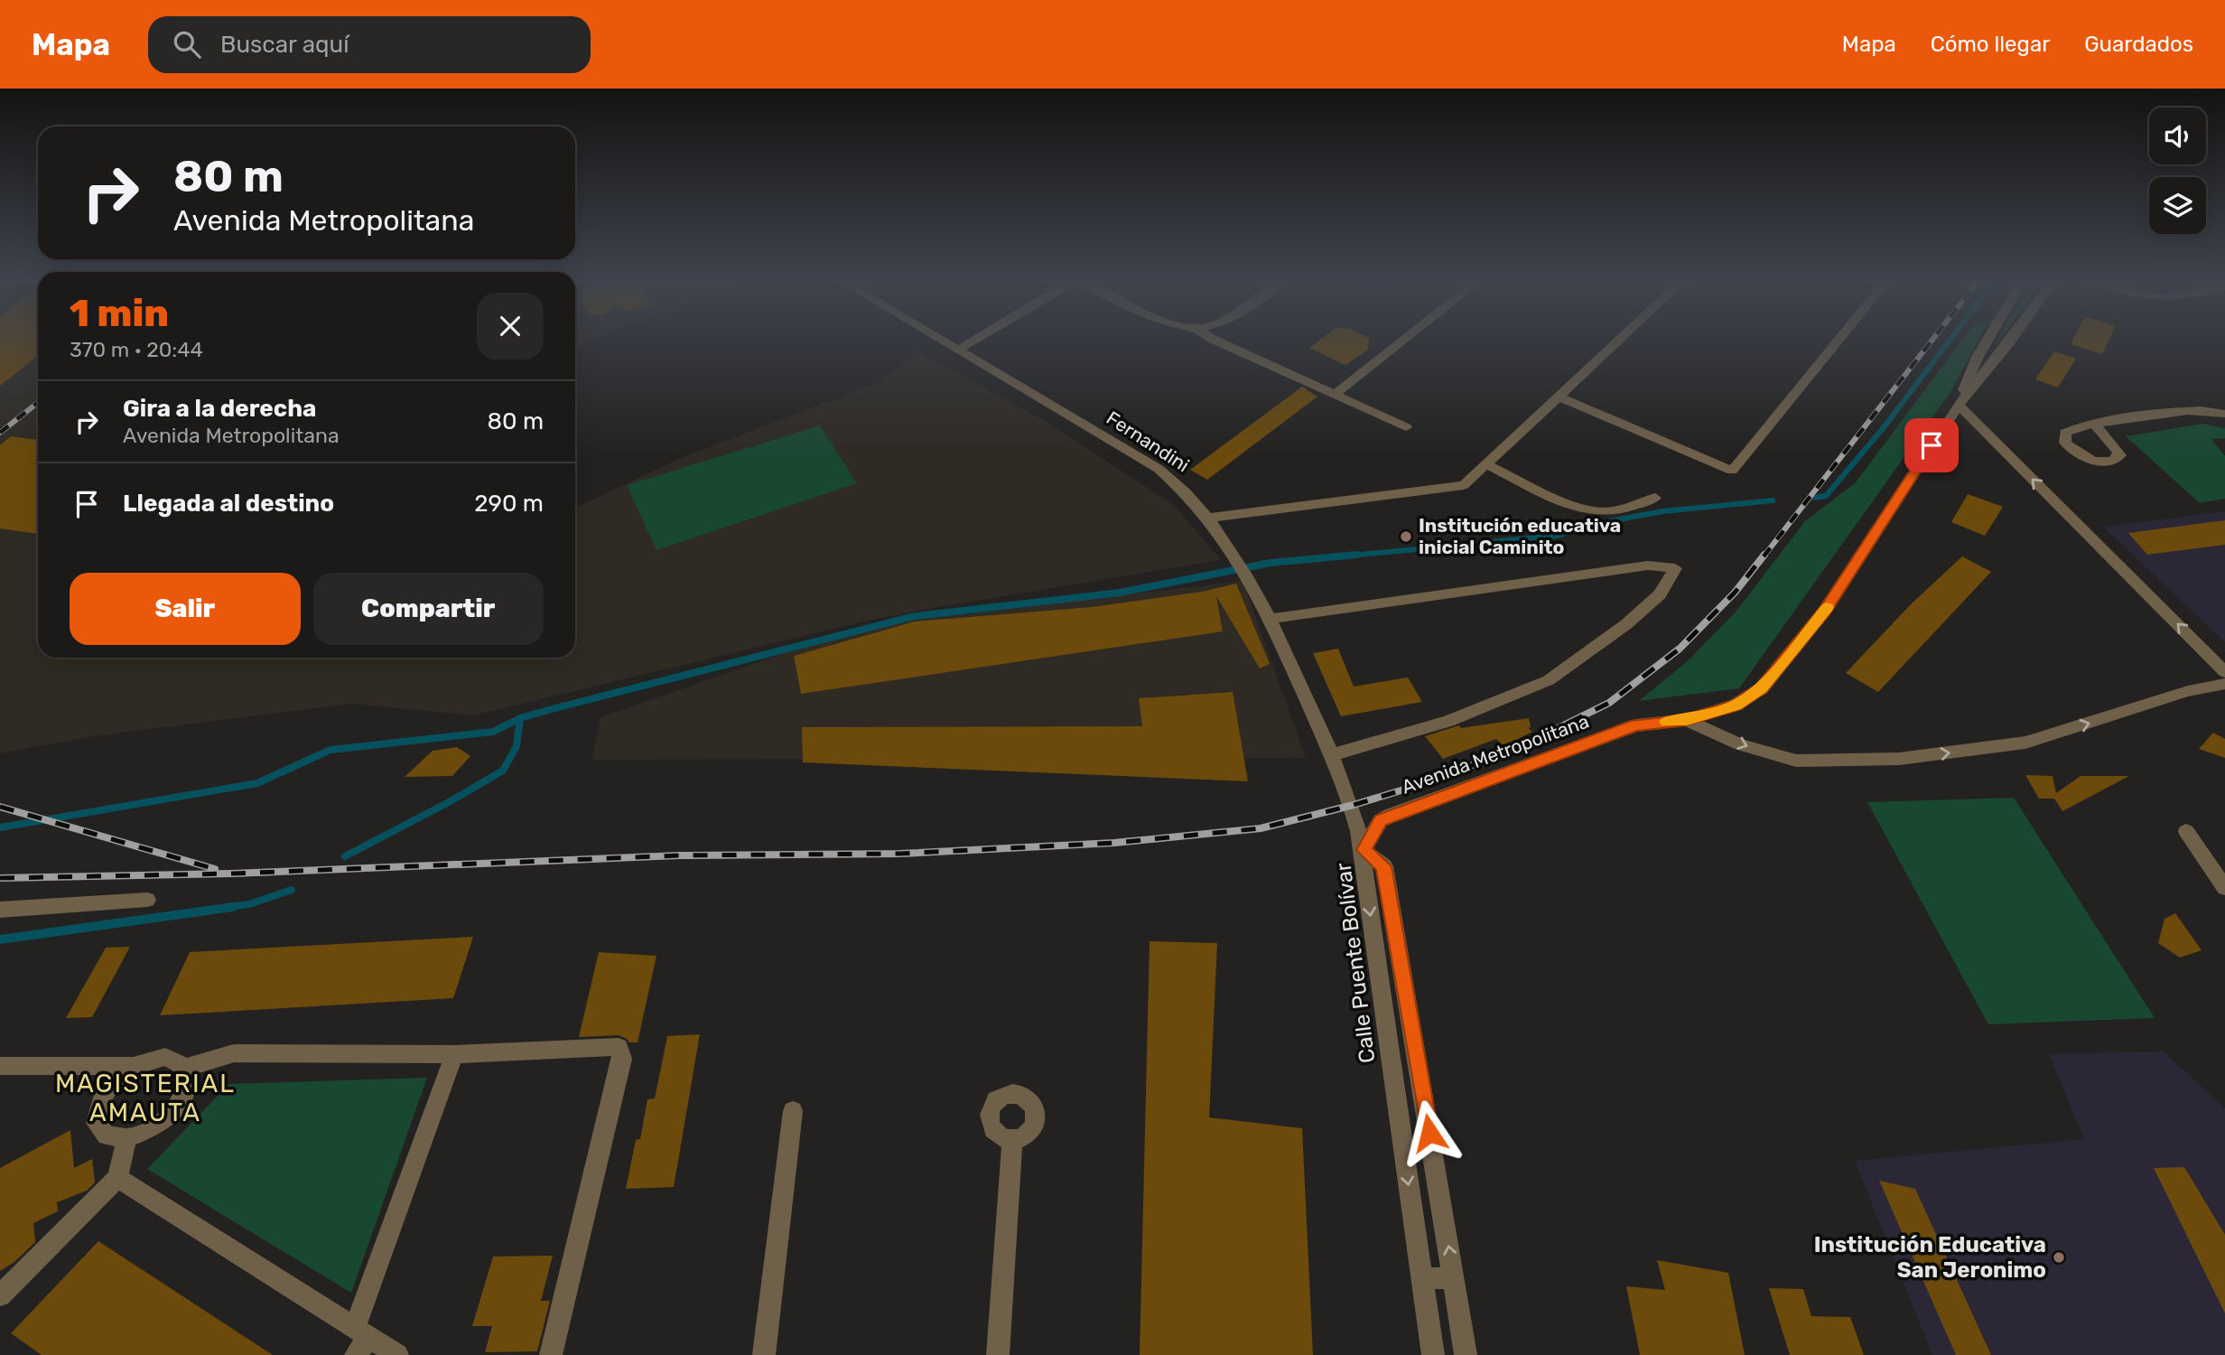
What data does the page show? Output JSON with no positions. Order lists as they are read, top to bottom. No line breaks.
{"streets":{"street":["Fernandini","Avenida Metropolitana","Calle Puente Bolívar"]},"crossings":[["Fernandini","Avenida Metropolitana"],["Fernandini","Calle Puente Bolívar"],["Avenida Metropolitana","Calle Puente Bolívar"]],"districts":["MAGISTERIAL AMAUTA"],"places":["Institución educativa inicial Caminito","Institución Educativa San Jeronimo"],"page":{"header":"Mapa","search":"Buscar aquí","nav":["Mapa","Cómo llegar","Guardados"],"turn":["80 m","Avenida Metropolitana"],"heading":["1 min","370 m · 20:44"],"list":[{"name":"Gira a la derecha","note":"Avenida Metropolitana","value":"80 m"},{"name":"Llegada al destino","value":"290 m"}],"buttons":["Salir","Compartir"]}}
